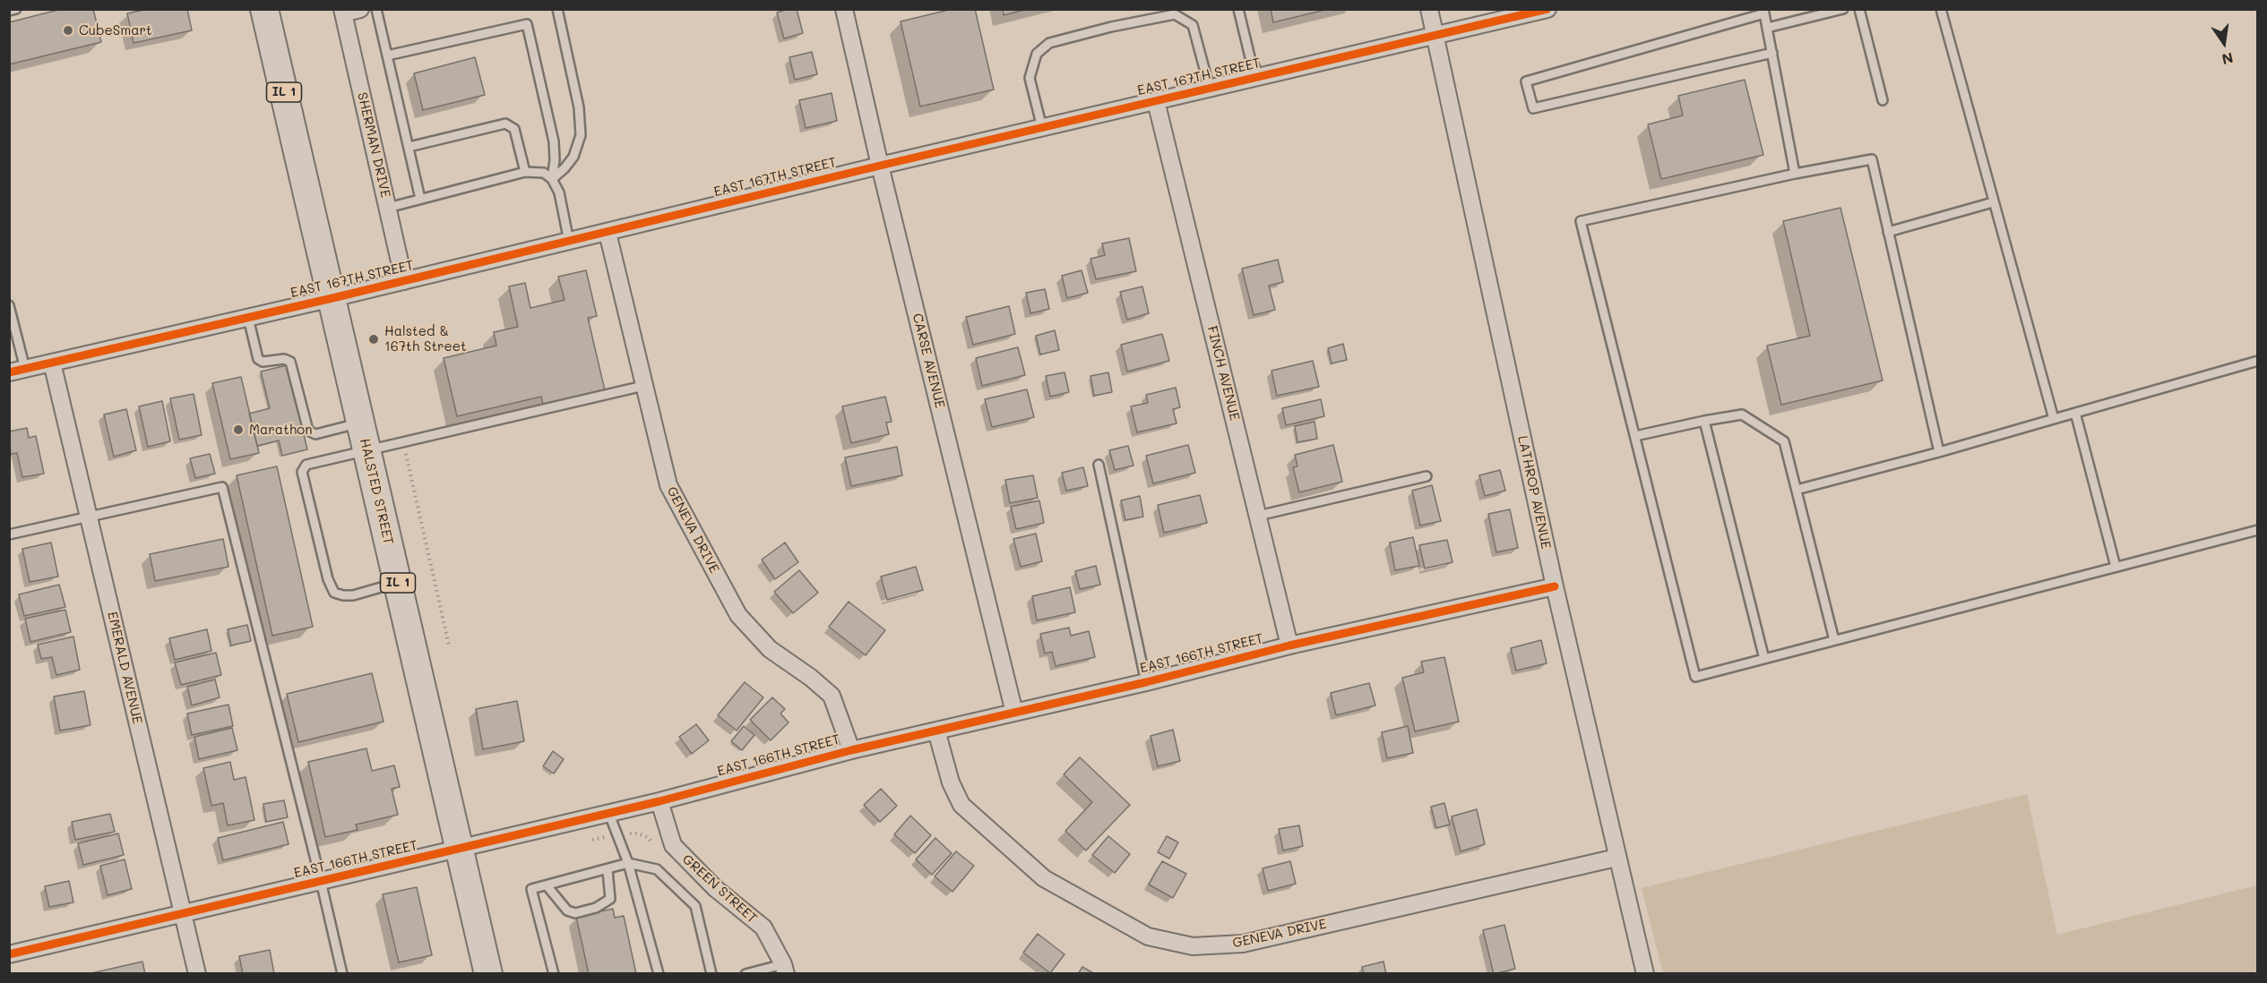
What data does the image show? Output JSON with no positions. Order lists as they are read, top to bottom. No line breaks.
{"streets":{"main road":["IL 1","HALSTED STREET"],"street":["EAST 167TH STREET","SHERMAN DRIVE","CARSE AVENUE","FINCH AVENUE","LATHROP AVENUE","GENEVA DRIVE","EAST 166TH STREET","EMERALD AVENUE","GREEN STREET"]},"crossings":[["EAST 167TH STREET","SHERMAN DRIVE"],["EAST 167TH STREET","CARSE AVENUE"],["EAST 167TH STREET","FINCH AVENUE"],["EAST 167TH STREET","HALSTED STREET"],["EAST 167TH STREET","LATHROP AVENUE"],["EAST 167TH STREET","GENEVA DRIVE"],["EAST 167TH STREET","EMERALD AVENUE"],["CARSE AVENUE","EAST 166TH STREET"],["FINCH AVENUE","EAST 166TH STREET"],["HALSTED STREET","EAST 166TH STREET"],["LATHROP AVENUE","GENEVA DRIVE"],["LATHROP AVENUE","EAST 166TH STREET"],["GENEVA DRIVE","EAST 166TH STREET"],["EAST 166TH STREET","EMERALD AVENUE"],["EAST 166TH STREET","GREEN STREET"]],"places":["CubeSmart","Halsted & 167th Street","Marathon"],"north":"bottom"}
